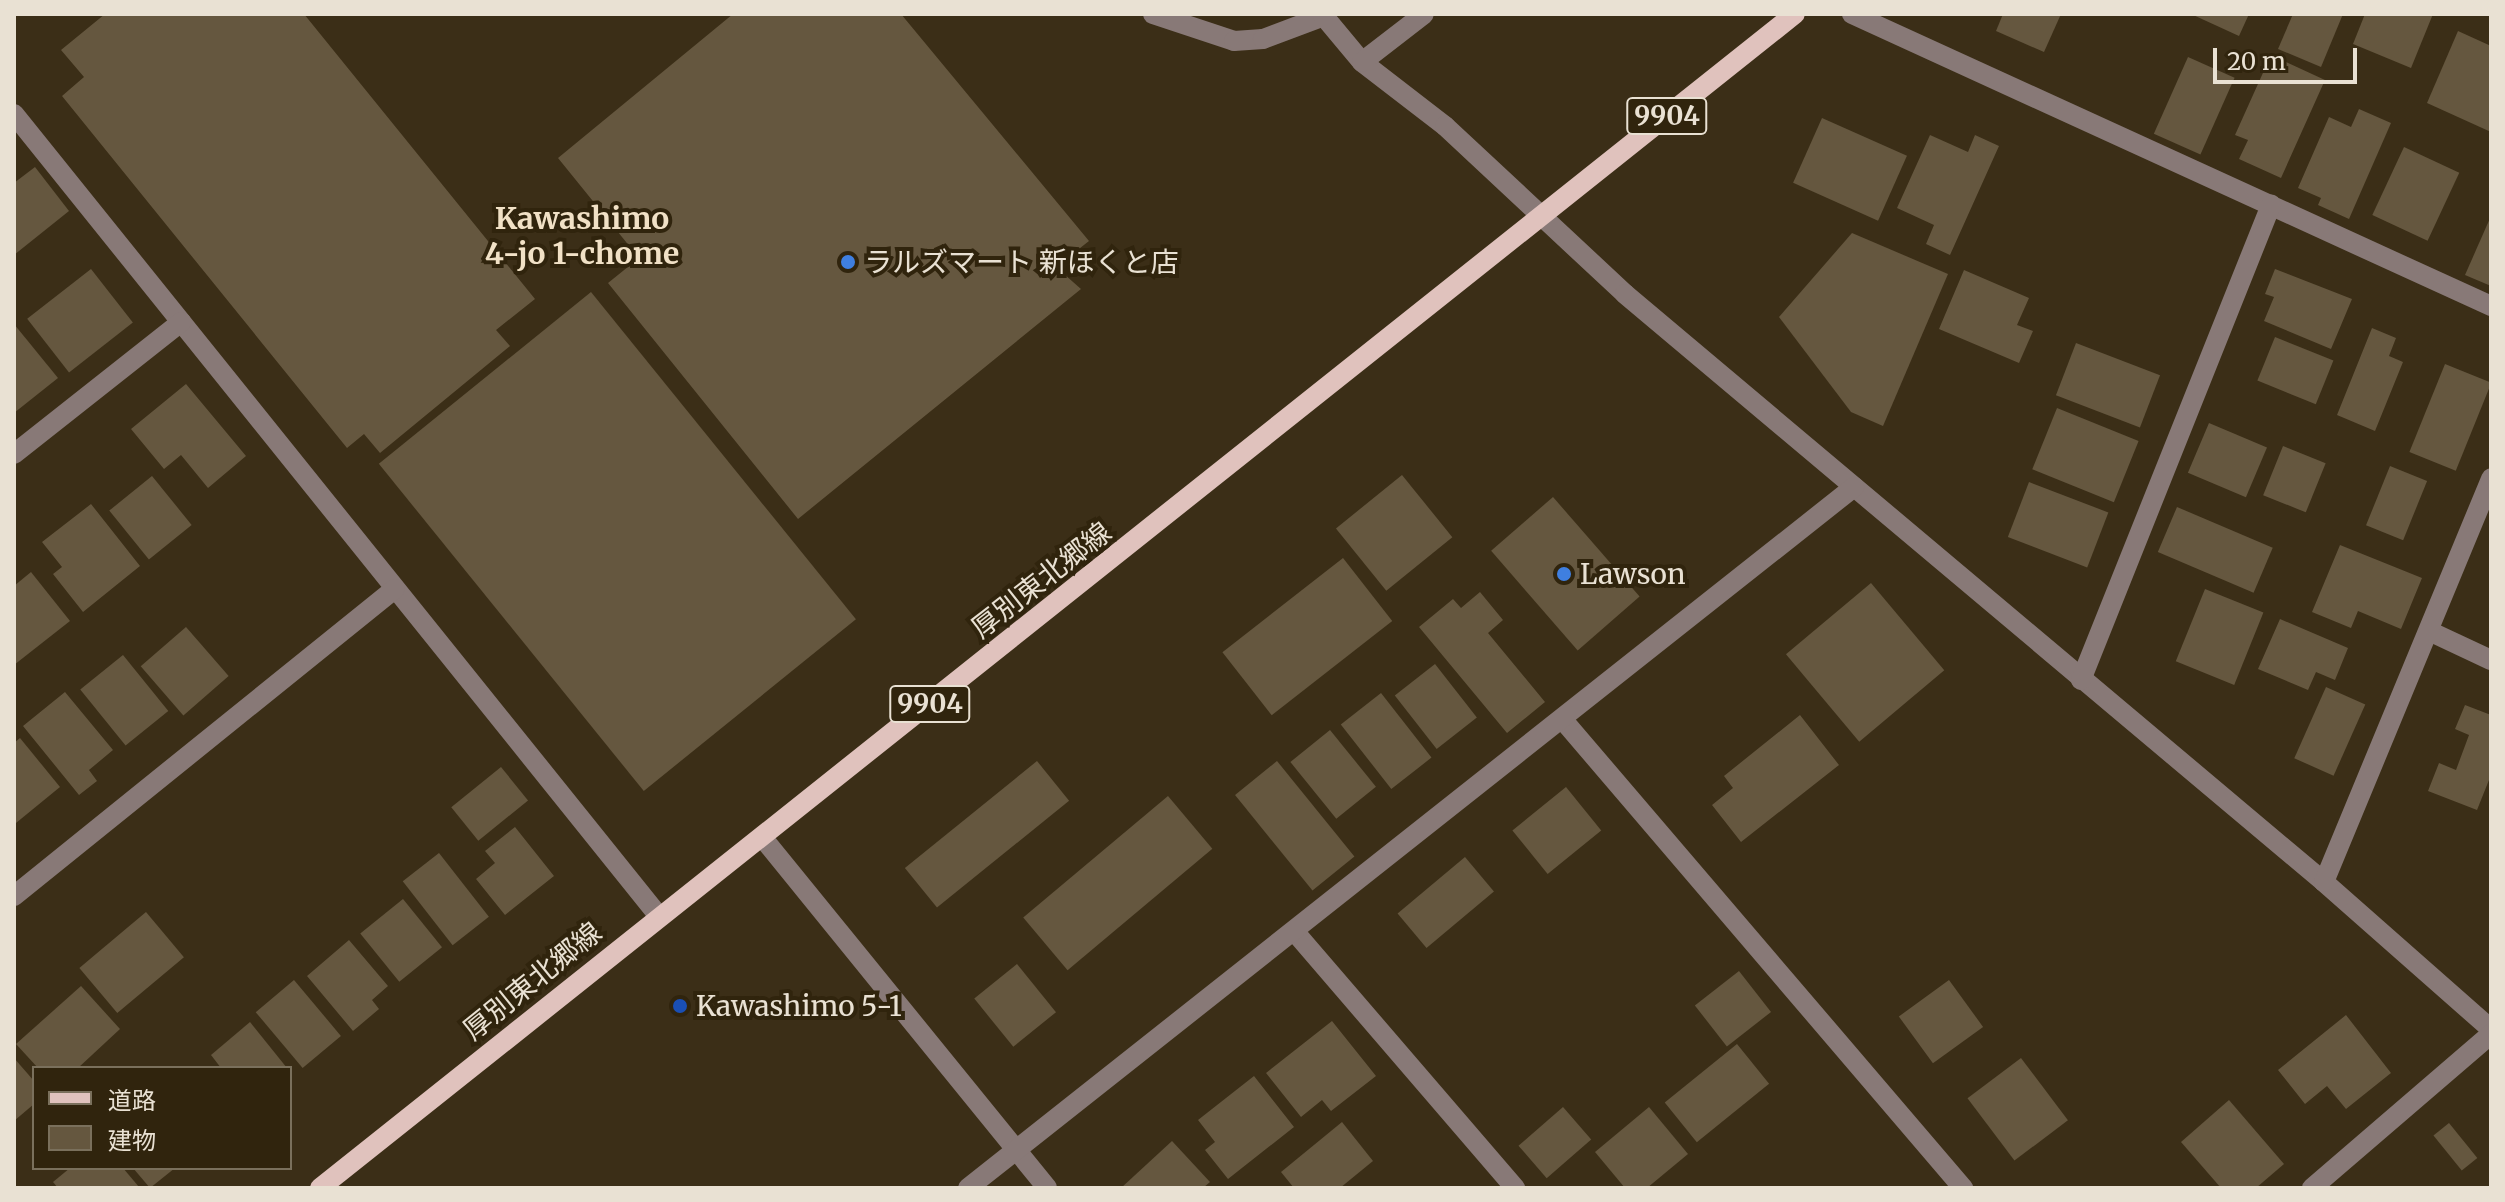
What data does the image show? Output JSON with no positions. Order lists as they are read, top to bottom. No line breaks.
{"streets":{"main road":["9904","厚別東北郷線"]},"districts":["Kawashimo 4-jo 1-chome"],"places":["ラルズマート 新ほくと店","Lawson","Kawashimo 5-1"],"legend":["道路","建物"],"scale_bar":"20 m"}
